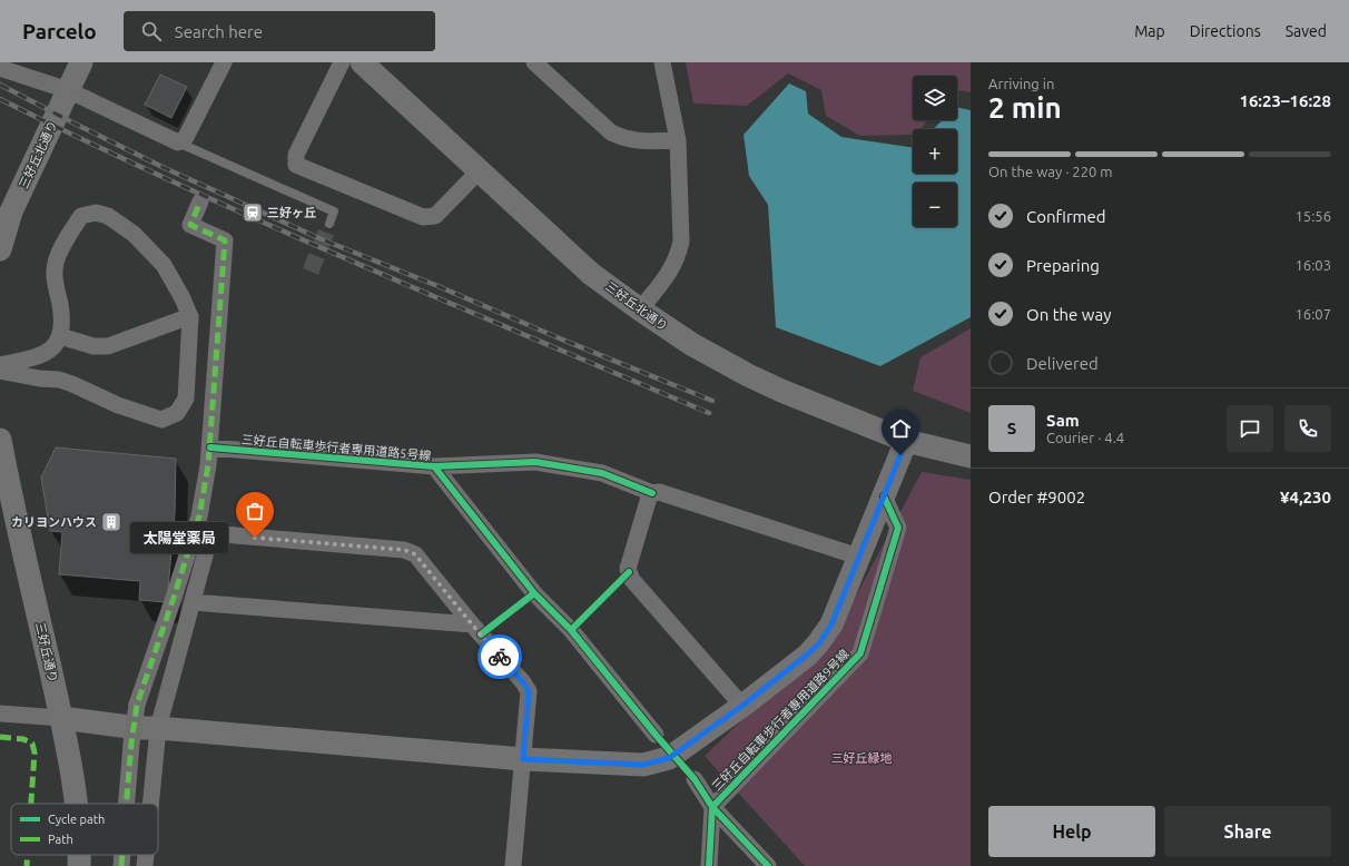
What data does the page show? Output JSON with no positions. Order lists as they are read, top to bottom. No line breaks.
{"streets":{"street":["三好丘北通り","三好丘自転車歩行者専用道路5号線","三好丘通り","三好丘自転車歩行者専用道路9号線"]},"parks":["三好丘緑地"],"places":{"station":["三好ヶ丘"],"building":["カリヨンハウス"],"other":["太陽堂薬局"]},"legend":["Cycle path","Path"],"page":{"header":"Parcelo","search":"Search here","nav":["Map","Directions","Saved"],"heading":["2 min","Arriving in","16:23–16:28"],"panel":["Sam","Courier · 4.4","Order #9002","¥4,230"],"map_buttons":["+","−"],"bar":"On the way · 220 m","list":[["Confirmed","15:56"],["Preparing","16:03"],["On the way","16:07"],"Delivered"],"round":"S","bubble":"太陽堂薬局","buttons":["Help","Share"]}}
